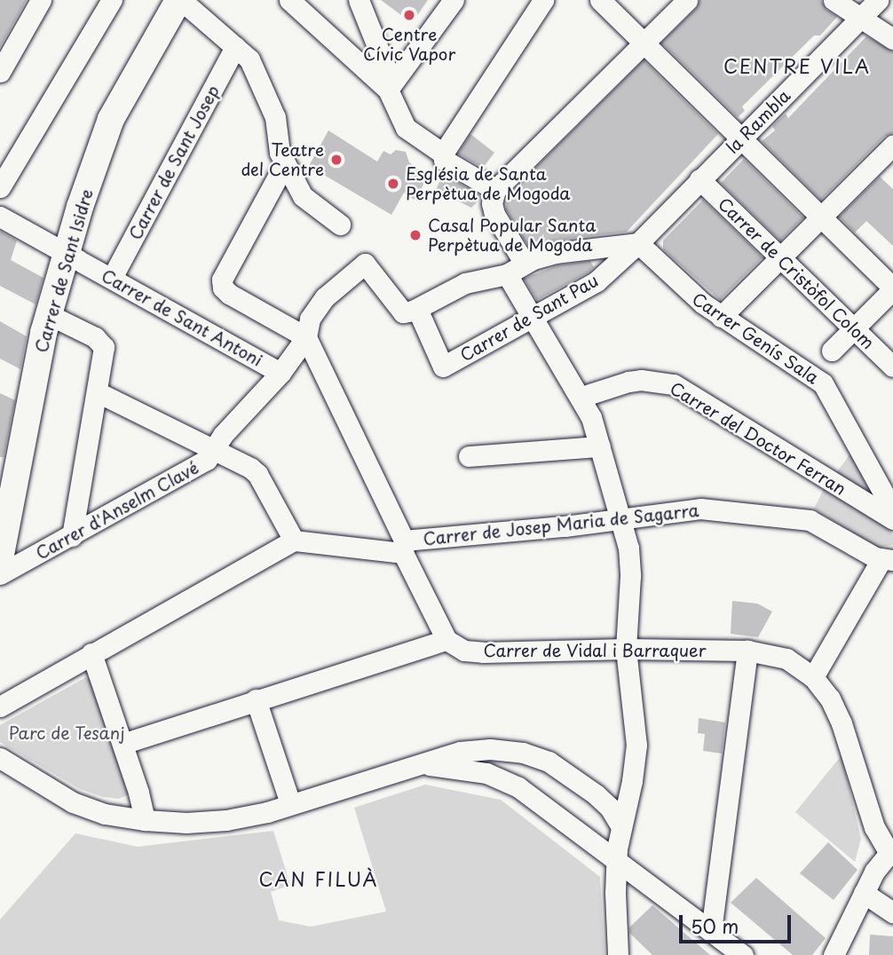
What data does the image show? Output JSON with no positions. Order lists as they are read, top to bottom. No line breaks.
{"streets":{"main road":["Carrer de Sant Isidre"],"street":["la Rambla","Carrer de Sant Josep","Carrer de Cristòfol Colom","Carrer de Sant Antoni","Carrer de Sant Pau","Carrer Genís Sala","Carrer del Doctor Ferran","Carrer d'Anselm Clavé","Carrer de Josep Maria de Sagarra","Carrer de Vidal i Barraquer"]},"crossings":[["la Rambla","Carrer de Cristòfol Colom"],["la Rambla","Carrer de Sant Pau"],["la Rambla","Carrer Genís Sala"],["Carrer de Sant Josep","Carrer de Sant Antoni"],["Carrer de Sant Isidre","Carrer de Sant Antoni"],["Carrer de Sant Antoni","Carrer d'Anselm Clavé"],["Carrer de Sant Pau","Carrer Genís Sala"],["Carrer de Sant Pau","Carrer d'Anselm Clavé"]],"districts":["CENTRE VILA","CAN FILUÀ"],"parks":["Parc de Tesanj"],"places":["Centre Cívic Vapor","Teatre del Centre","Església de Santa Perpètua de Mogoda","Casal Popular Santa Perpètua de Mogoda"],"scale_bar":"50 m"}
